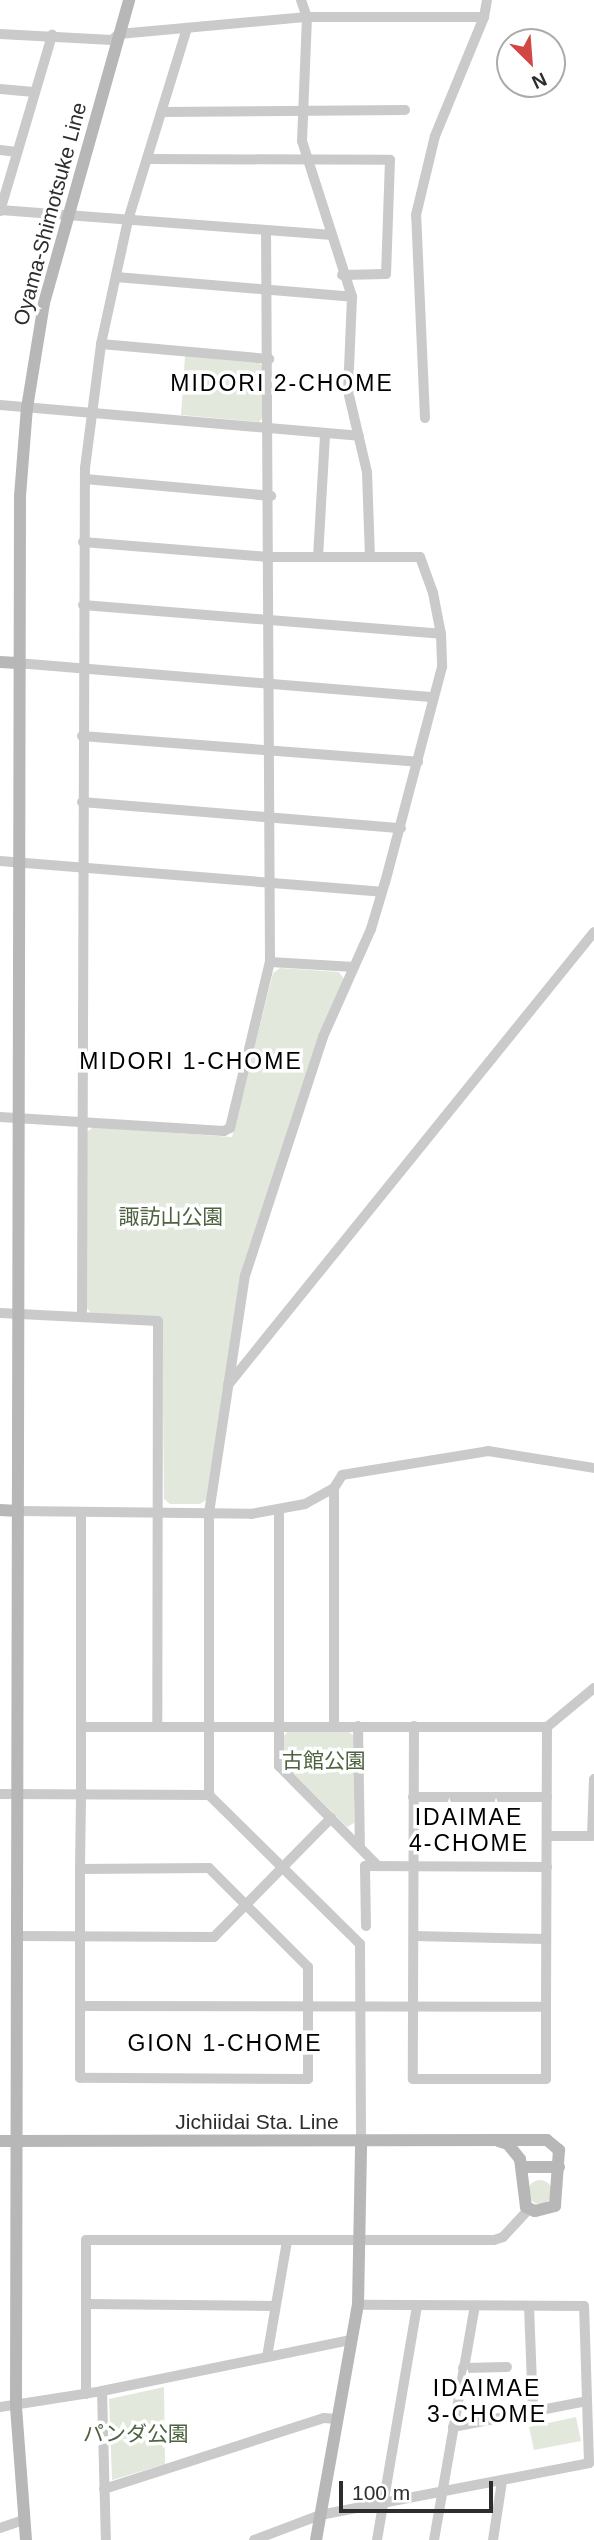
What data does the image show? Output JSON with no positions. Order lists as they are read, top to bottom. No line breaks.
{"streets":{"main road":["Oyama-Shimotsuke Line","Jichiidai Sta. Line"]},"crossings":[["Oyama-Shimotsuke Line","Jichiidai Sta. Line"]],"districts":["MIDORI 2-CHOME","MIDORI 1-CHOME","IDAIMAE 4-CHOME","GION 1-CHOME","IDAIMAE 3-CHOME"],"parks":["諏訪山公園","古館公園","パンダ公園"],"scale_bar":"100 m","north":"bottom right"}
